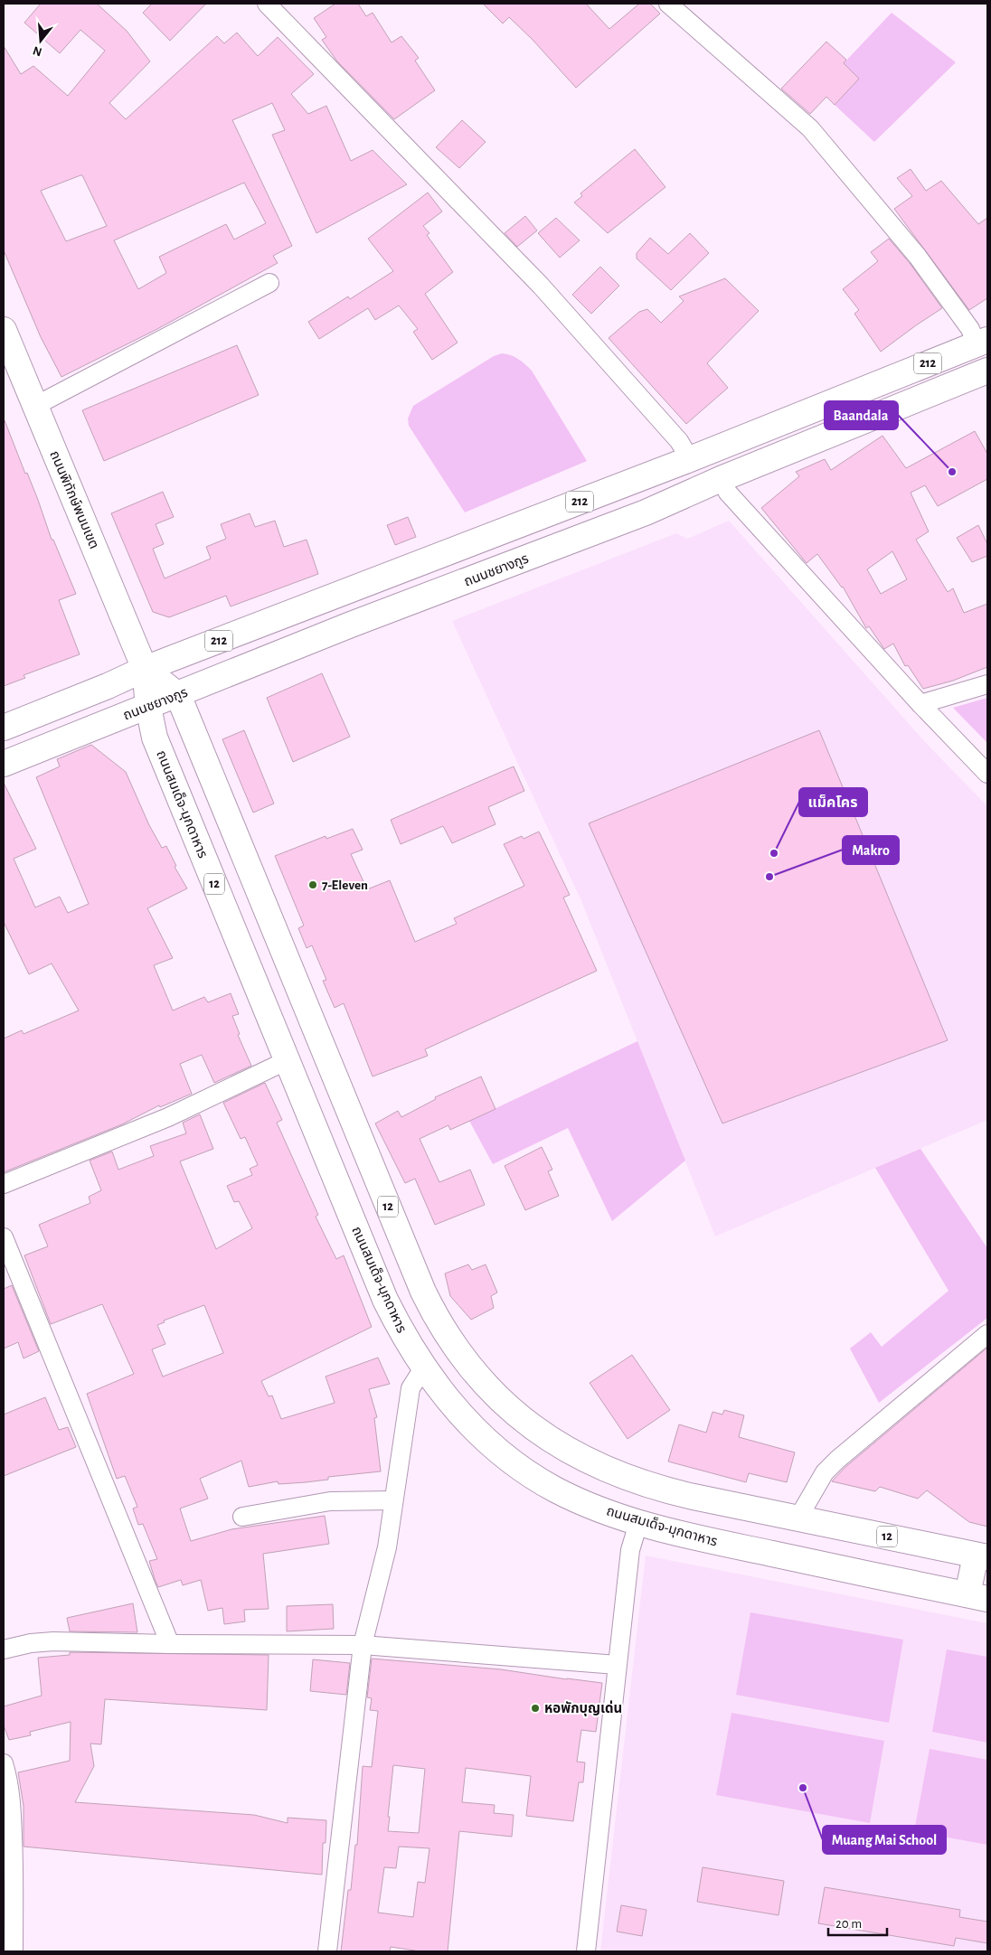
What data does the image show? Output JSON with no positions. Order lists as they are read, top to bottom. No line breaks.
{"streets":{"main road":["212","ถนนพิทักษ์พนมเขต","ถนนชยางกูร","ถนนสมเด็จ-มุกดาหาร","12"]},"crossings":[["212","ถนนพิทักษ์พนมเขต"],["212","ถนนสมเด็จ-มุกดาหาร"],["ถนนพิทักษ์พนมเขต","ถนนสมเด็จ-มุกดาหาร"],["ถนนชยางกูร","ถนนสมเด็จ-มุกดาหาร"],["ถนนชยางกูร","12"]],"places":["Baandala","แม็คโคร","Makro","7-Eleven","หอพักบุญเด่น","Muang Mai School"],"scale_bar":"20 m","north":"bottom"}
